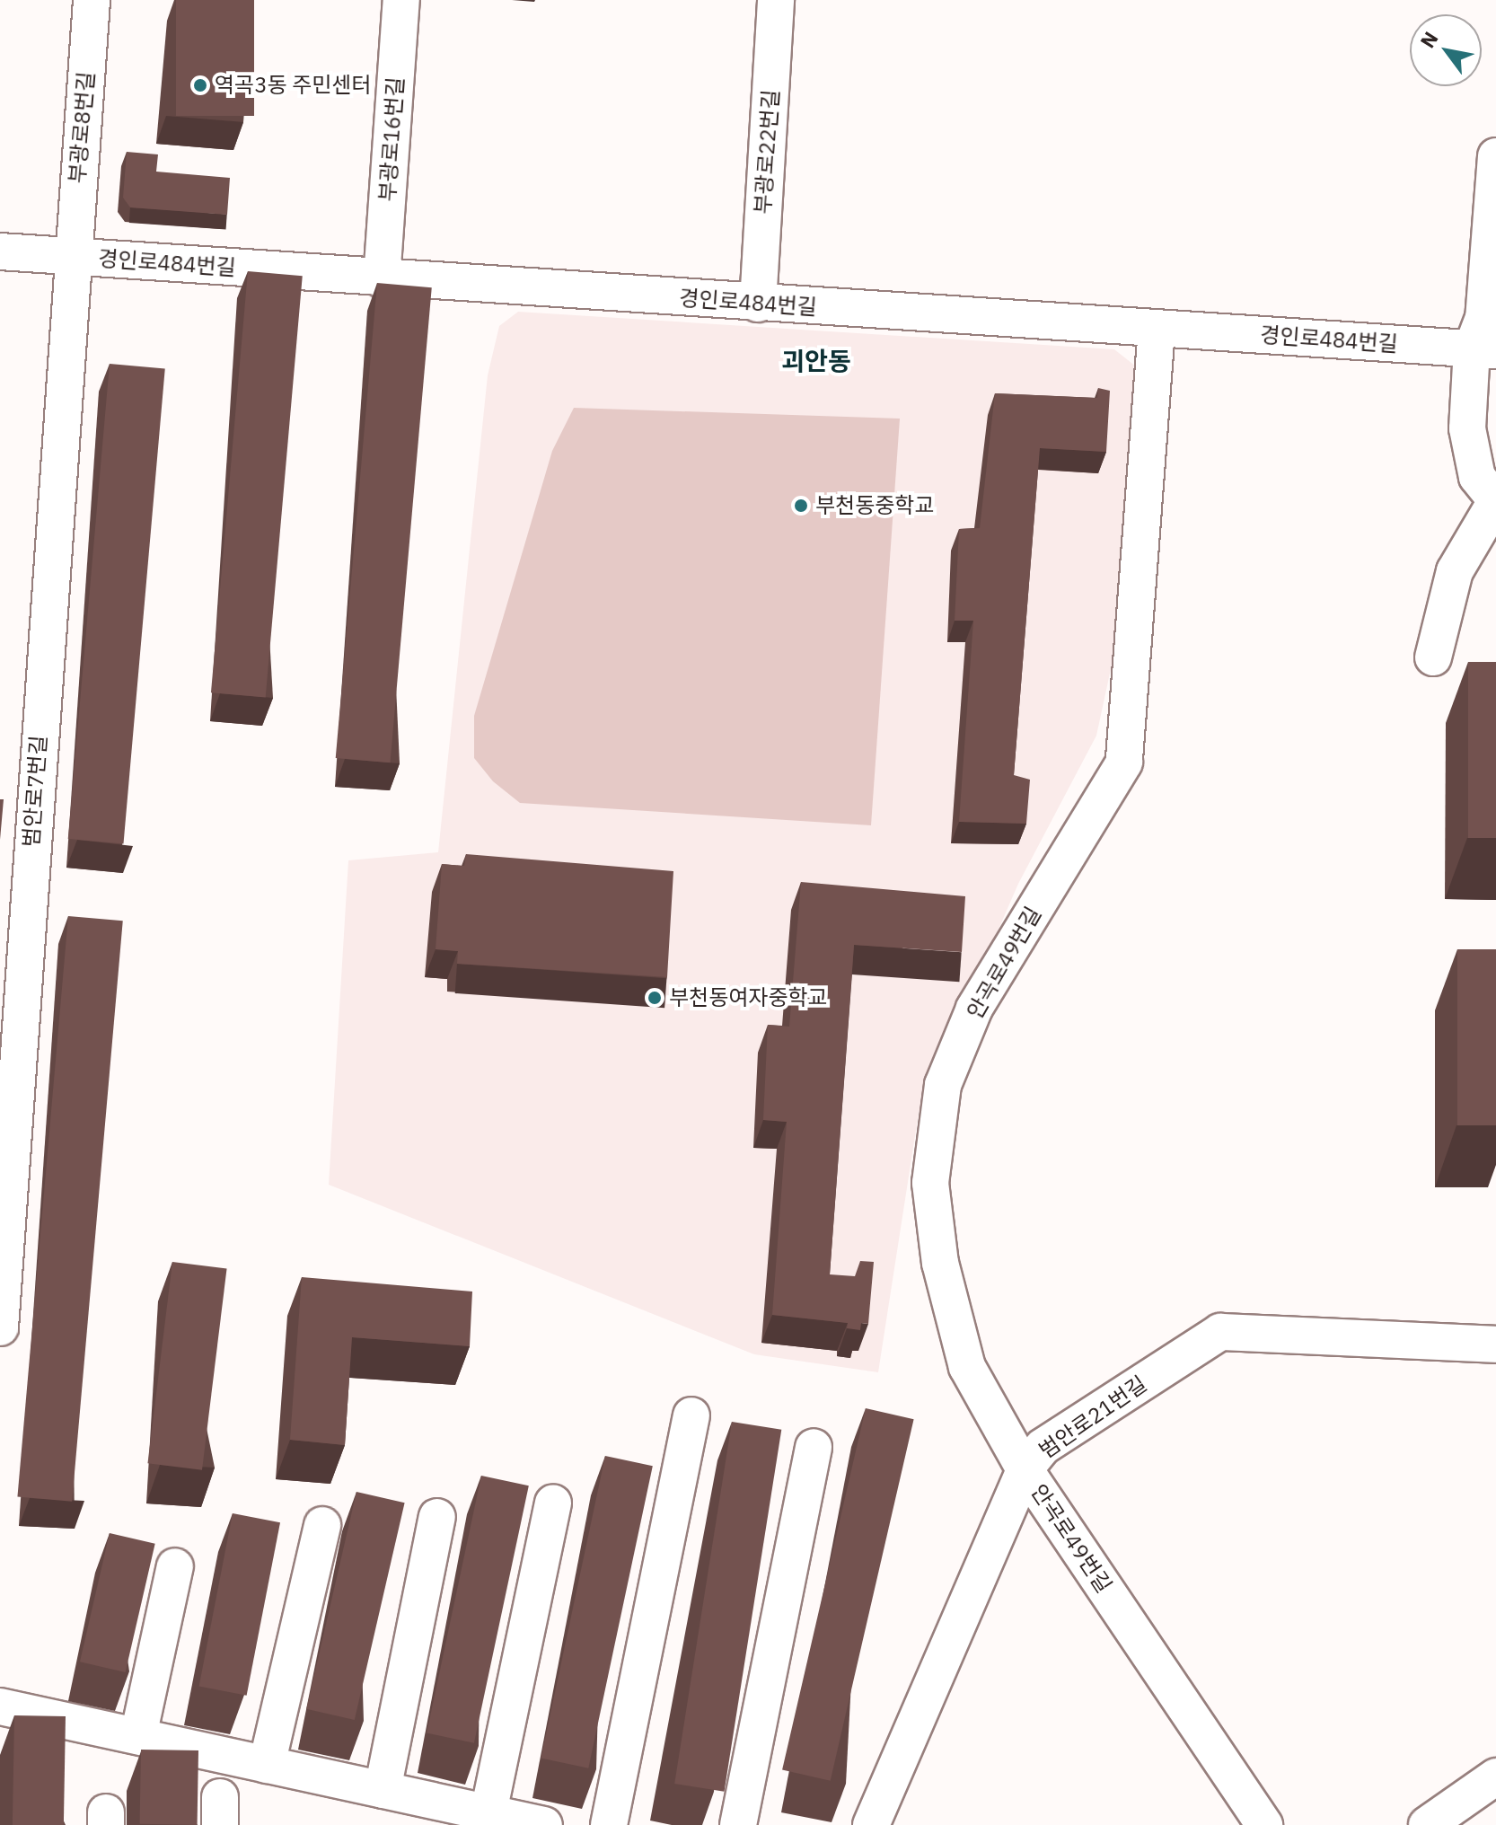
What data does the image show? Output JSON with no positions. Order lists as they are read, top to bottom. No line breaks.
{"streets":{"street":["부광로8번길","부광로16번길","부광로22번길","경인로484번길","범안로7번길","안곡로49번길","범안로21번길"]},"crossings":[["부광로8번길","경인로484번길"],["부광로8번길","범안로7번길"],["부광로16번길","경인로484번길"],["부광로22번길","경인로484번길"],["경인로484번길","범안로7번길"],["경인로484번길","안곡로49번길"],["안곡로49번길","범안로21번길"]],"districts":["괴안동"],"places":["역곡3동 주민센터","부천동중학교","부천동여자중학교"],"north":"top left"}
